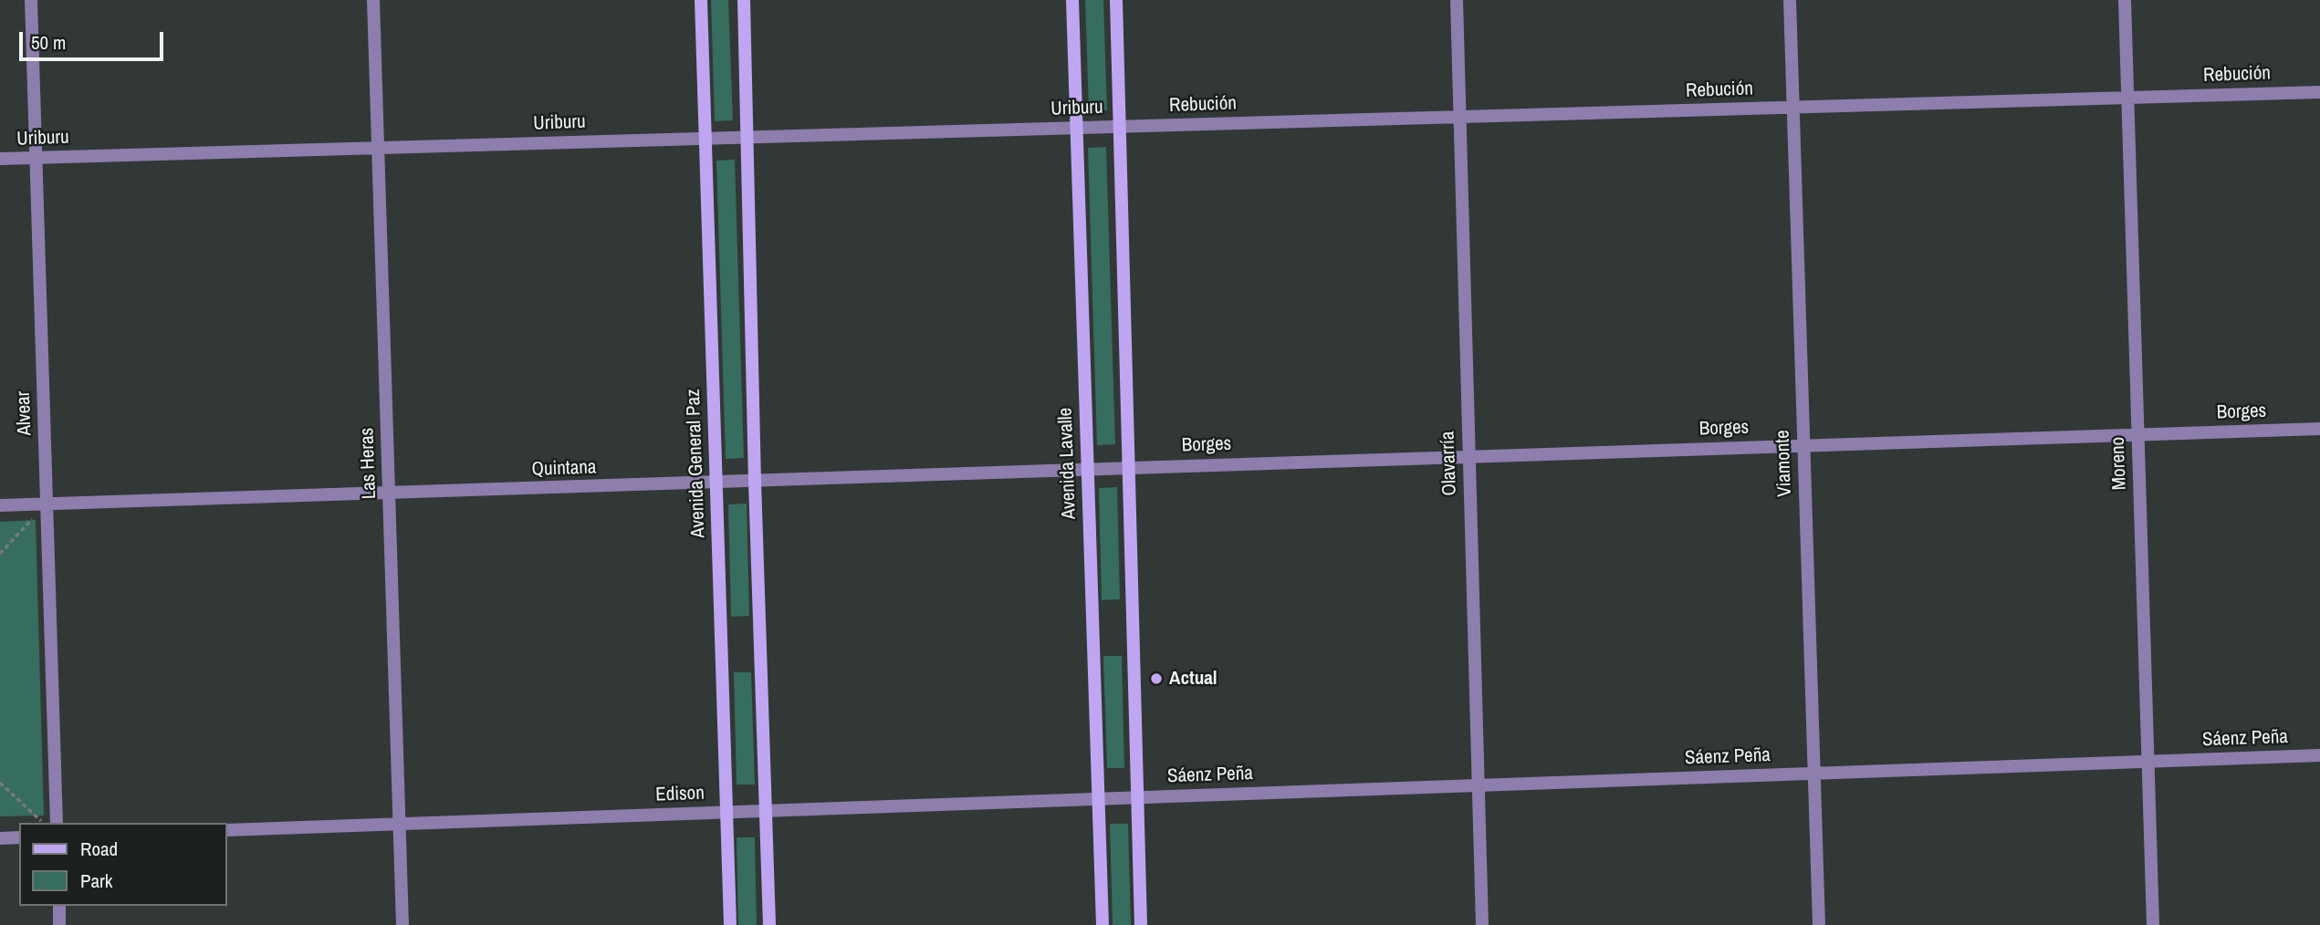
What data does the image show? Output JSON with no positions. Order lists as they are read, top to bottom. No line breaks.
{"streets":{"main road":["Avenida General Paz","Avenida Lavalle"],"street":["Rebución","Uriburu","Borges","Alvear","Las Heras","Olavarría","Viamonte","Moreno","Quintana","Sáenz Peña","Edison"]},"crossings":[["Rebución","Uriburu"],["Rebución","Olavarría"],["Rebución","Viamonte"],["Rebución","Moreno"],["Uriburu","Alvear"],["Uriburu","Las Heras"],["Uriburu","Avenida General Paz"],["Uriburu","Avenida Lavalle"],["Borges","Olavarría"],["Borges","Viamonte"],["Borges","Moreno"],["Borges","Quintana"],["Alvear","Quintana"],["Las Heras","Quintana"],["Las Heras","Edison"],["Avenida General Paz","Quintana"],["Avenida General Paz","Edison"],["Avenida Lavalle","Quintana"],["Avenida Lavalle","Edison"],["Olavarría","Sáenz Peña"],["Viamonte","Sáenz Peña"],["Moreno","Sáenz Peña"],["Sáenz Peña","Edison"]],"places":["Actual"],"legend":["Road","Park"],"scale_bar":"50 m"}
